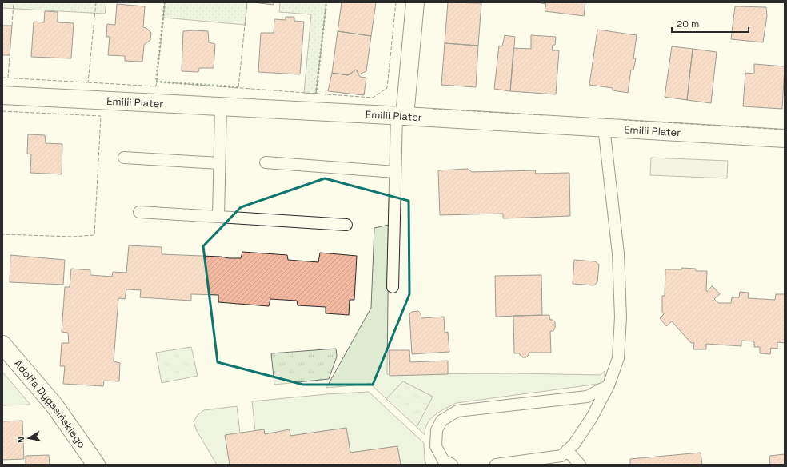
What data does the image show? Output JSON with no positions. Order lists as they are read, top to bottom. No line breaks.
{"streets":{"street":["Emilii Plater","Adolfa Dygasińskiego"]},"scale_bar":"20 m","north":"left"}
